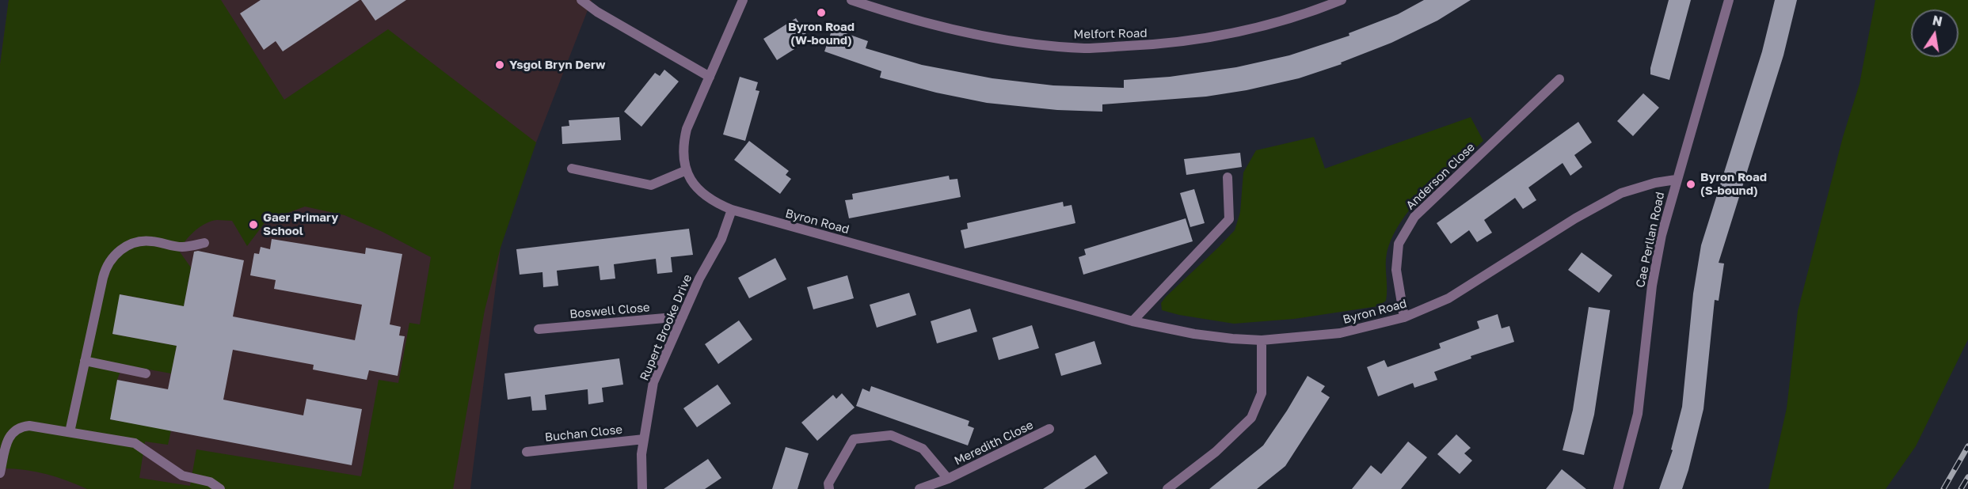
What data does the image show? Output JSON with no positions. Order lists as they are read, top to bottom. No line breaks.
{"streets":{"street":["Melfort Road","Anderson Close","Byron Road","Cae Perllan Road","Boswell Close","Rupert Brooke Drive","Buchan Close","Meredith Close"]},"crossings":[["Anderson Close","Byron Road"],["Byron Road","Cae Perllan Road"],["Byron Road","Rupert Brooke Drive"],["Boswell Close","Rupert Brooke Drive"],["Rupert Brooke Drive","Buchan Close"]],"places":["Byron Road (W-bound)","Ysgol Bryn Derw","Byron Road (S-bound)","Gaer Primary School"],"north":"top"}
